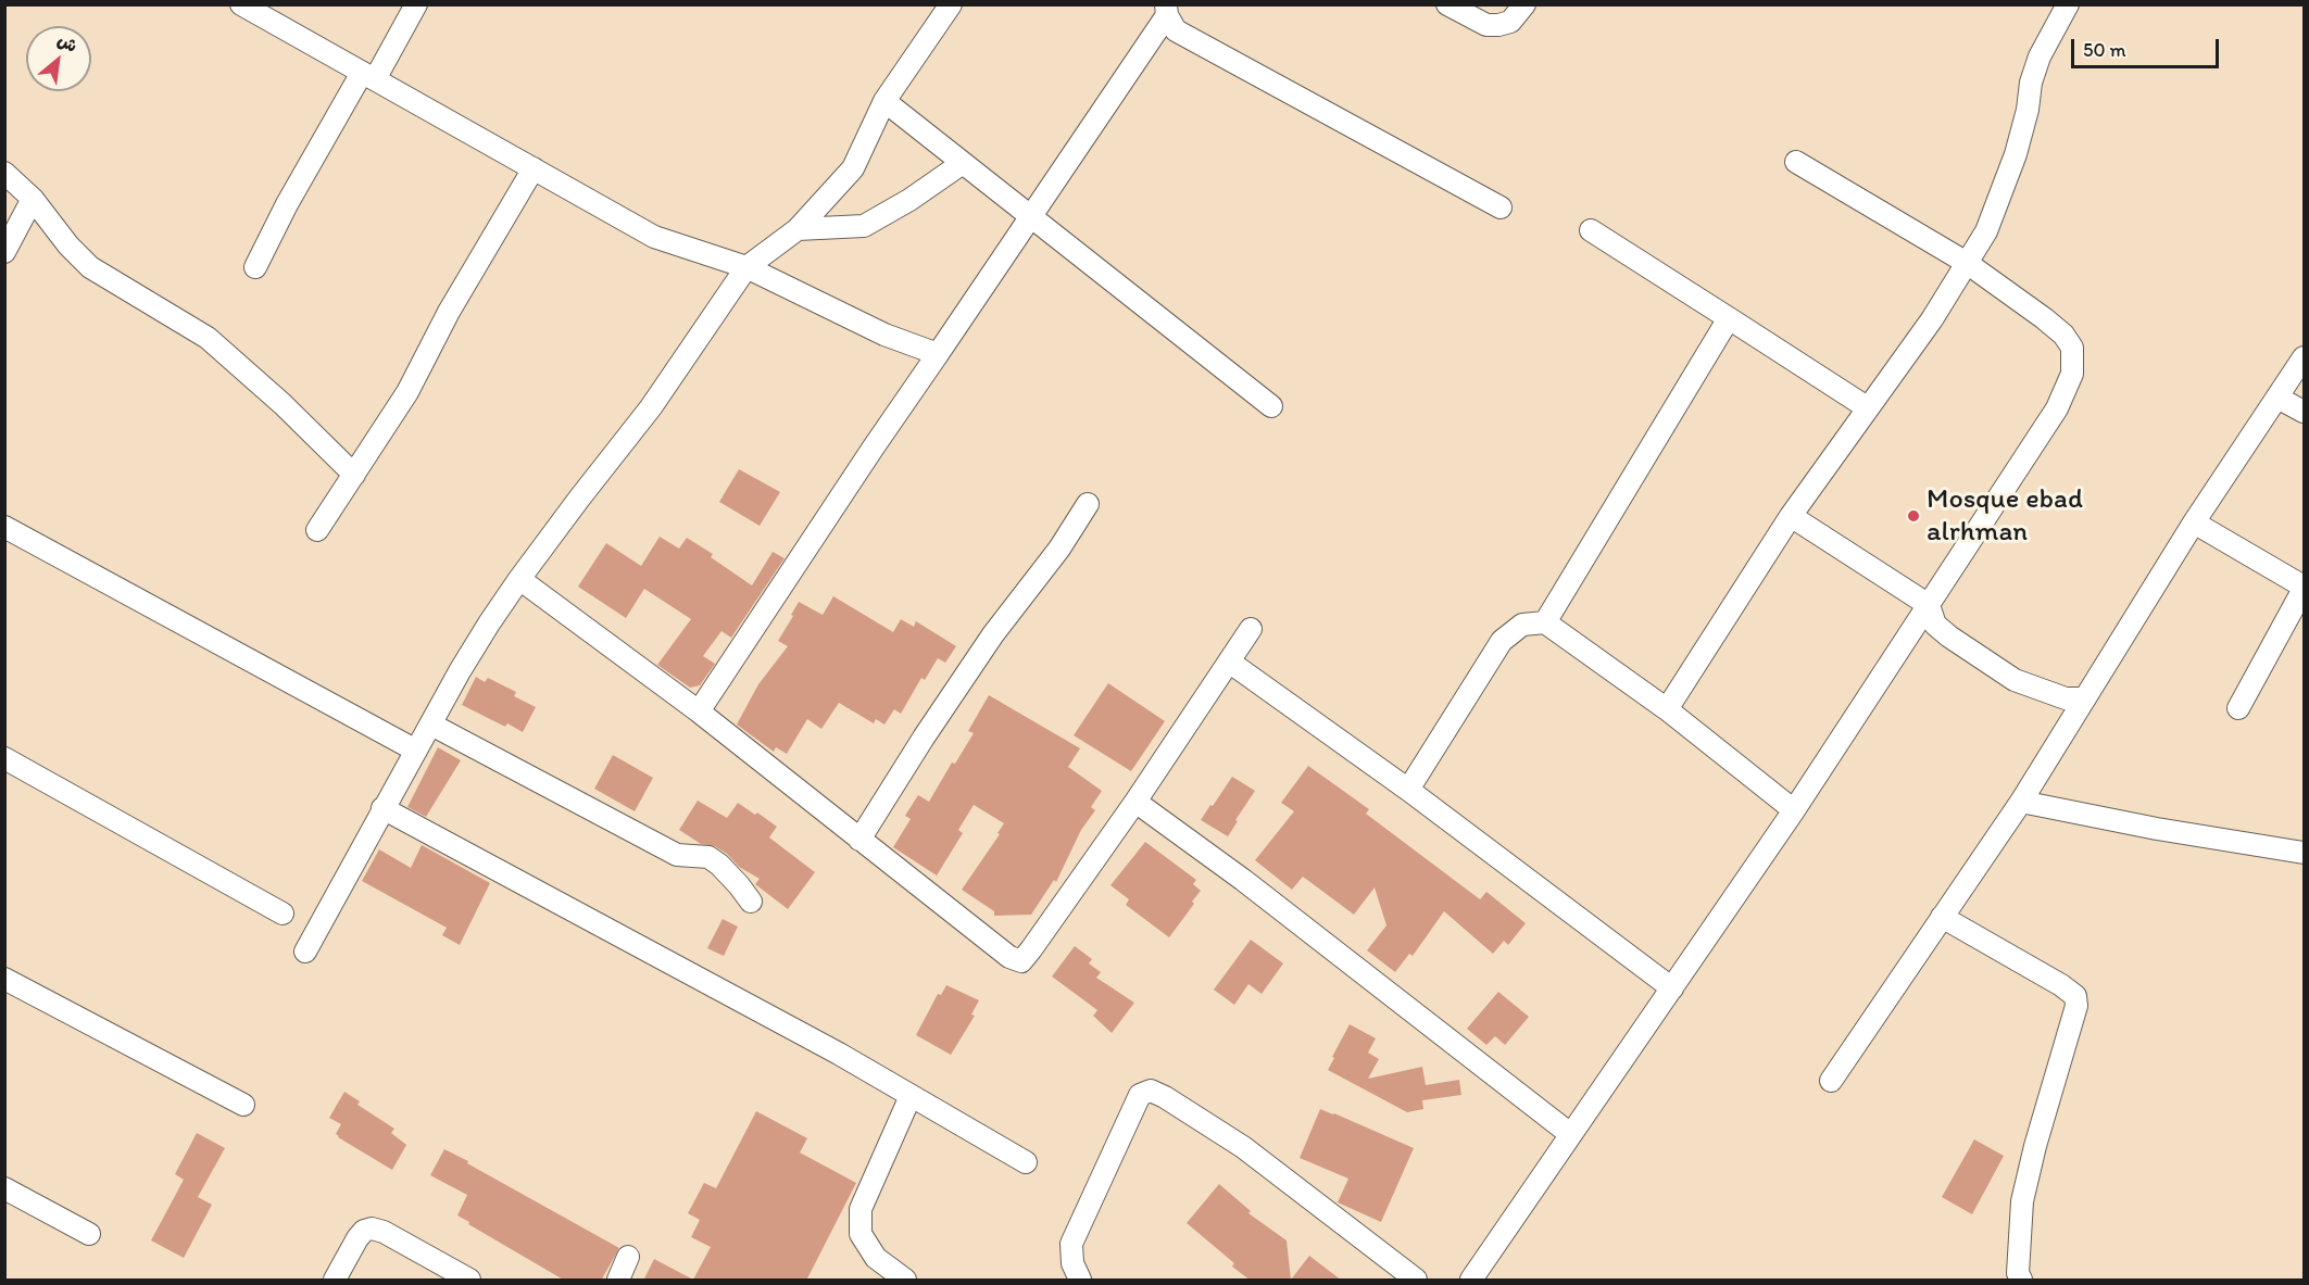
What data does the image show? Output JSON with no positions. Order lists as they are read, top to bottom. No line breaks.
{"places":["Mosque ebad alrhman"],"scale_bar":"50 m","north":"top right"}
